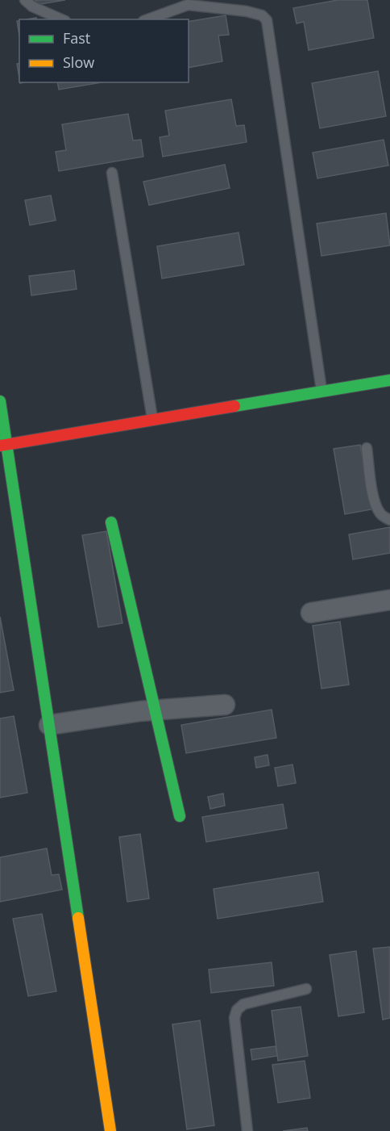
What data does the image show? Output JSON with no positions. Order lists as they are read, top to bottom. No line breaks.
{"legend":["Fast","Slow"]}
